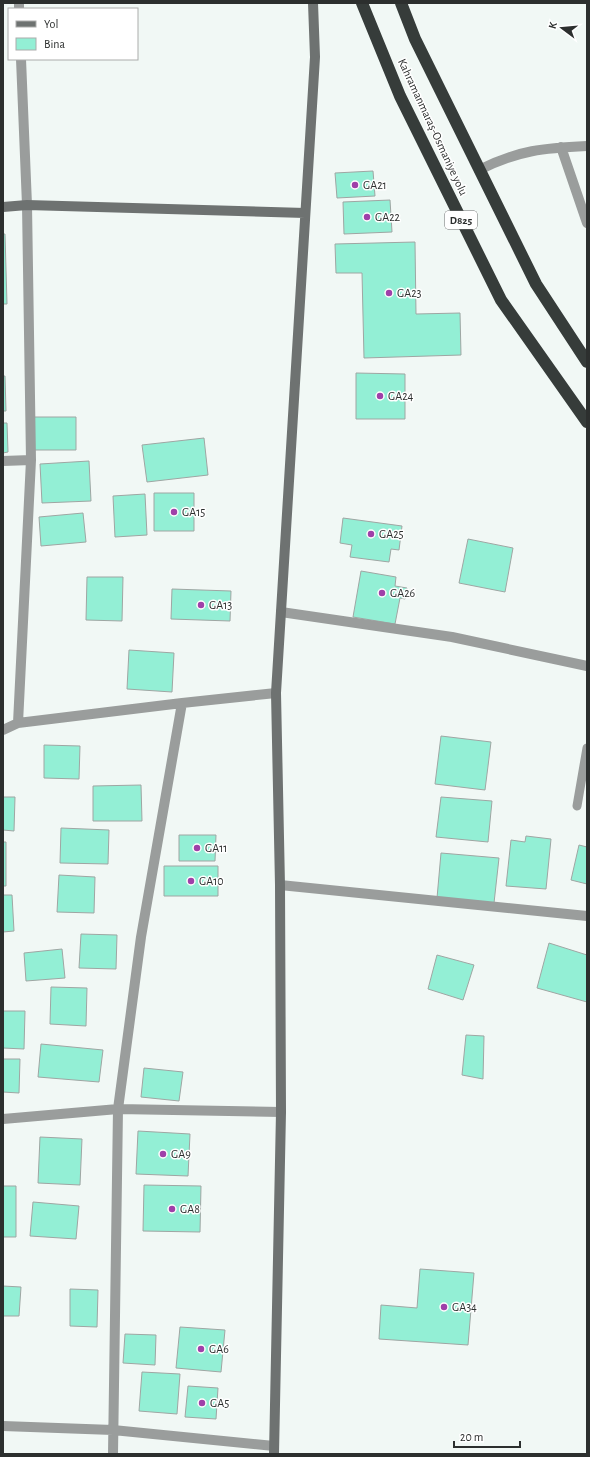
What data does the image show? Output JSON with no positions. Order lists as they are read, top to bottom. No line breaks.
{"streets":{"highway":["Kahramanmaraş-Osmaniye yolu","D825"]},"places":["GA21","GA22","GA23","GA24","GA15","GA25","GA26","GA13","GA11","GA10","GA9","GA8","GA34","GA6","GA5"],"legend":["Yol","Bina"],"scale_bar":"20 m","north":"left"}
